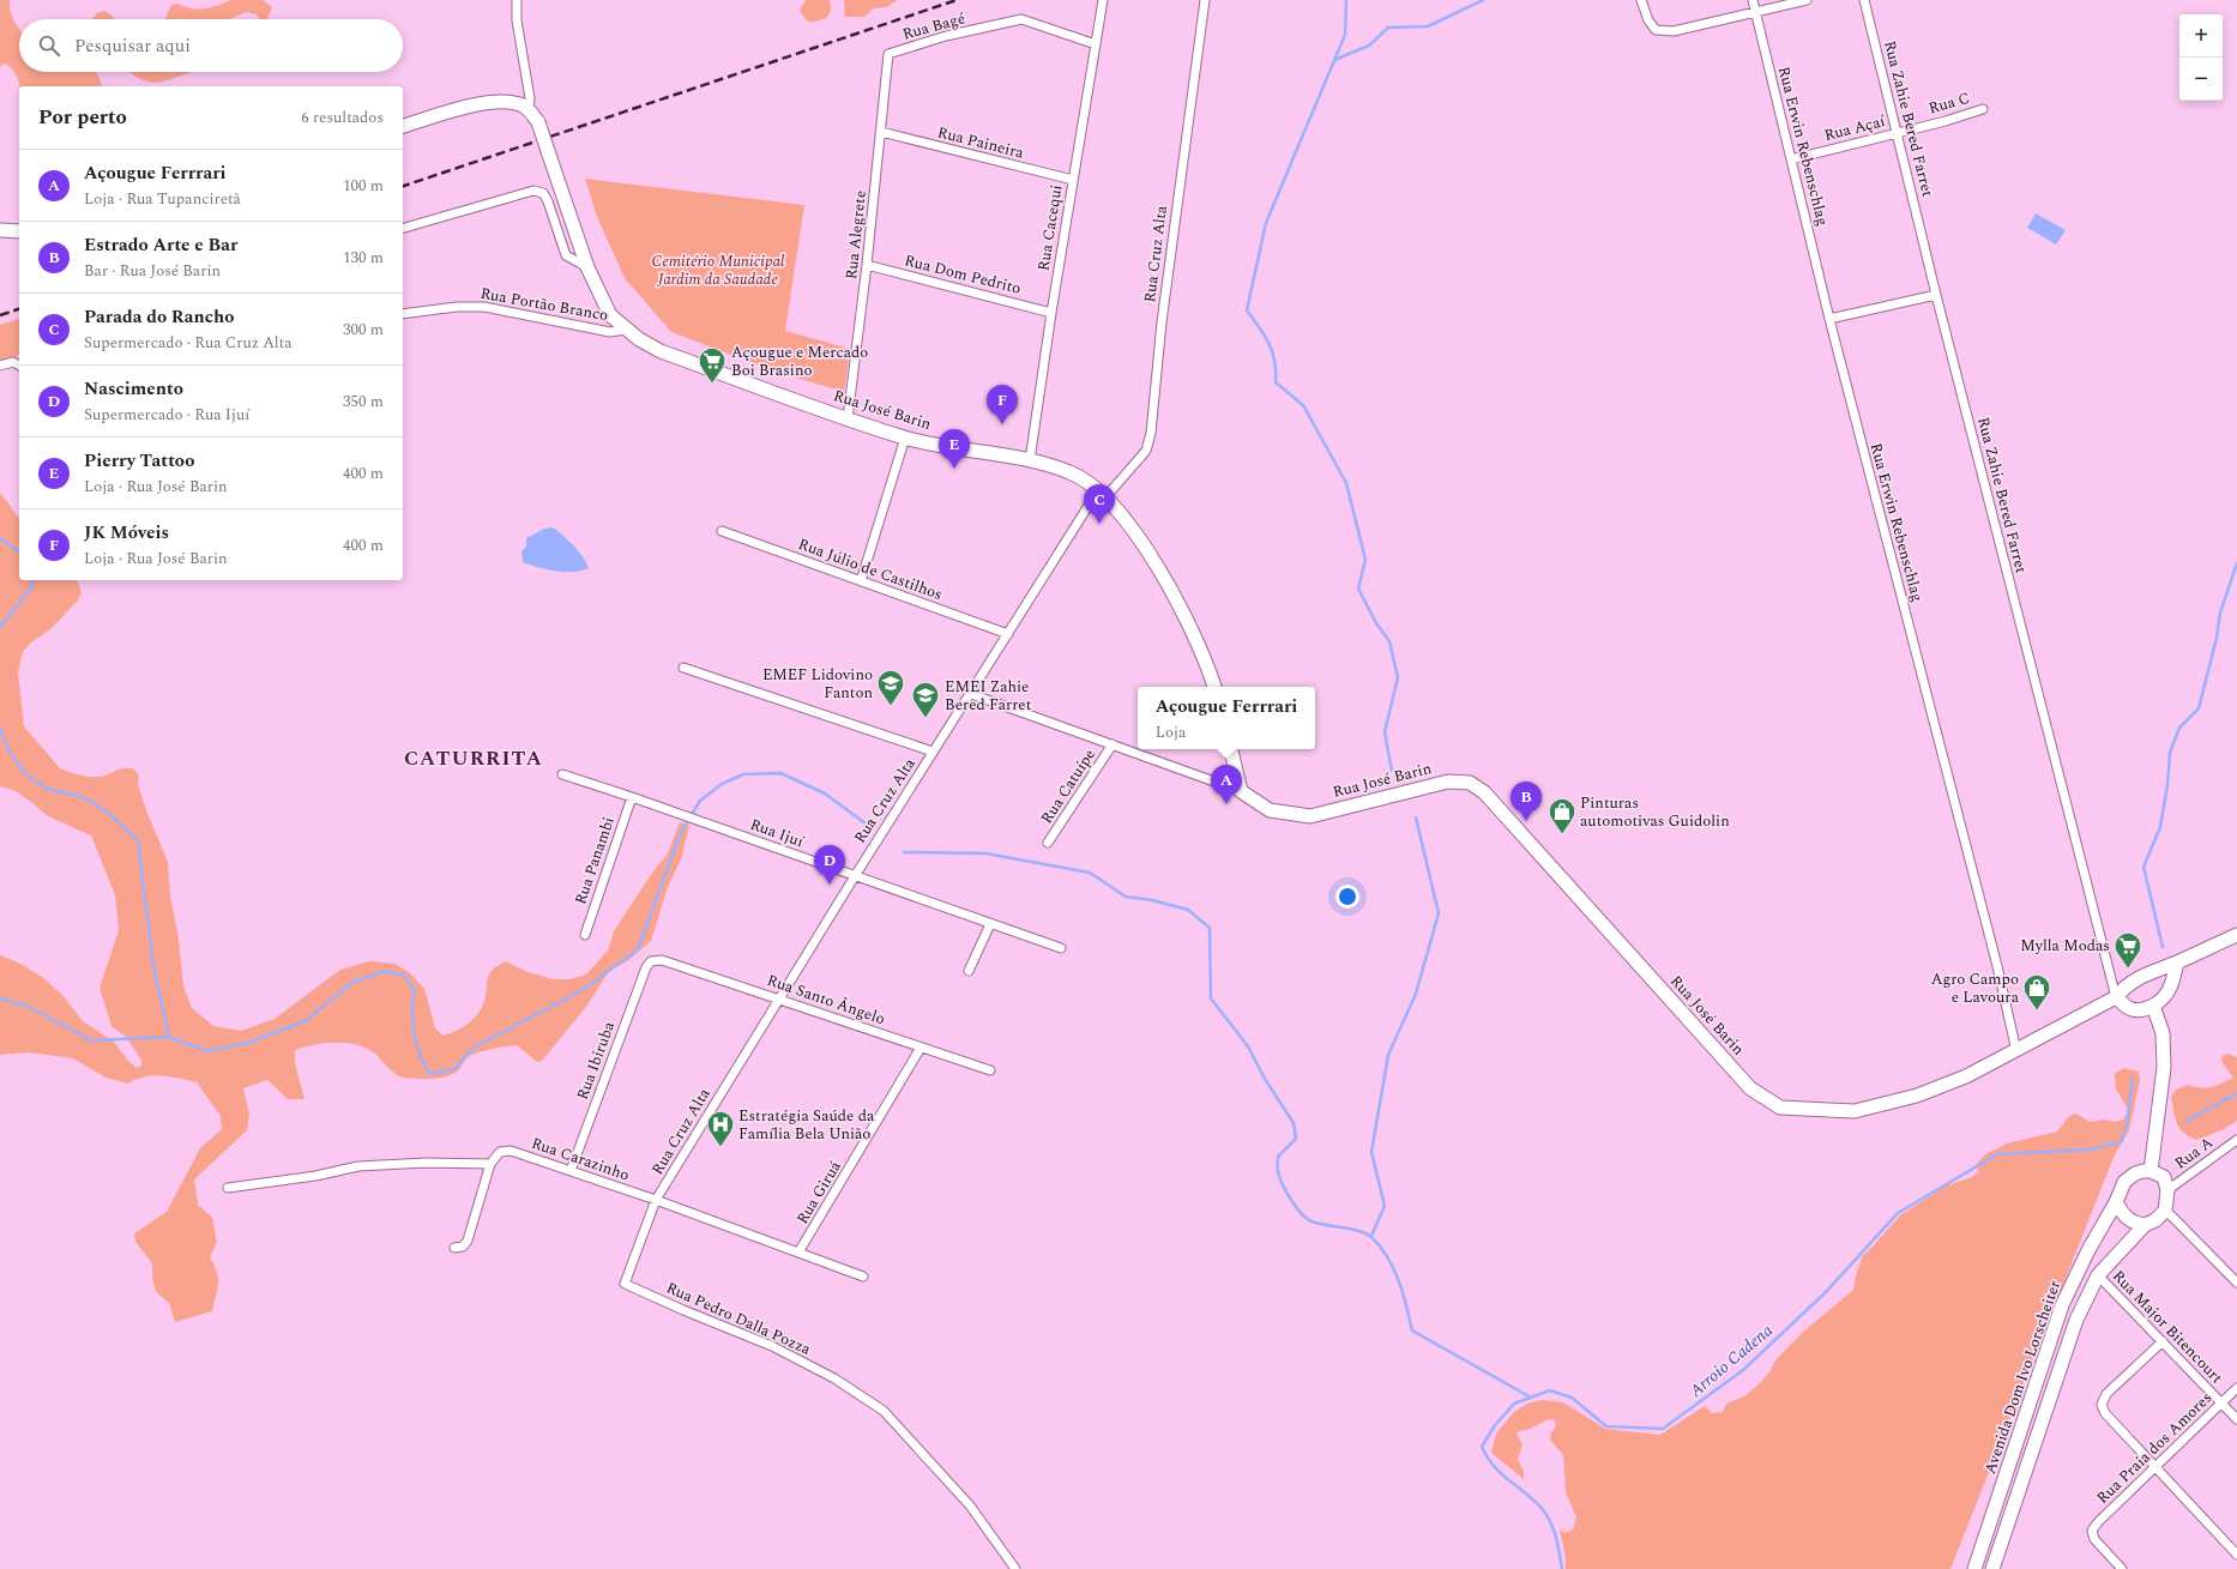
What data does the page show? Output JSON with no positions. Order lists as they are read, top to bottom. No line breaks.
{"streets":{"main road":["Rua José Barin","Avenida Dom Ivo Lorscheiter"],"street":["Rua Bagé","Rua C","Rua Zahie Bered Farret","Rua Açaí","Rua Paineira","Rua Erwin Rebenschlag","Rua Cacequi","Rua Alegrete","Rua Cruz Alta","Rua Dom Pedrito","Rua Portão Branco","Rua Júlio de Castilhos","Rua Catuípe","Rua Ijuí","Rua Panambi","Rua Santo Ângelo","Rua Ibiruba","Rua A","Rua Carazinho","Rua Giruá","Rua Pedro Dalla Pozza","Rua Major Bitencourt","Rua Praia dos Amores"]},"crossings":[["Rua Bagé","Rua Cacequi"],["Rua Bagé","Rua Alegrete"],["Rua C","Rua Zahie Bered Farret"],["Rua C","Rua Açaí"],["Rua Zahie Bered Farret","Rua Açaí"],["Rua Zahie Bered Farret","Rua José Barin"],["Rua Açaí","Rua Erwin Rebenschlag"],["Rua Paineira","Rua Cacequi"],["Rua Paineira","Rua Alegrete"],["Rua Erwin Rebenschlag","Rua José Barin"],["Rua Cacequi","Rua Dom Pedrito"],["Rua Cacequi","Rua José Barin"],["Rua Alegrete","Rua Dom Pedrito"],["Rua Alegrete","Rua José Barin"],["Rua Cruz Alta","Rua José Barin"],["Rua Cruz Alta","Rua Júlio de Castilhos"],["Rua Cruz Alta","Rua Ijuí"],["Rua Cruz Alta","Rua Santo Ângelo"],["Rua Cruz Alta","Rua Carazinho"],["Rua Cruz Alta","Rua Pedro Dalla Pozza"],["Rua Portão Branco","Rua José Barin"],["Rua Ijuí","Rua Panambi"],["Rua Santo Ângelo","Rua Ibiruba"],["Rua Santo Ângelo","Rua Giruá"],["Rua Ibiruba","Rua Carazinho"],["Rua A","Avenida Dom Ivo Lorscheiter"],["Rua Carazinho","Rua Giruá"],["Rua Major Bitencourt","Avenida Dom Ivo Lorscheiter"],["Rua Major Bitencourt","Rua Praia dos Amores"]],"districts":["CATURRITA"],"water":["Arroio Cadena"],"parks":["Cemitério Municipal Jardim da Saudade"],"places":{"supermarket":["Açougue e Mercado Boi Brasino","Mylla Modas"],"school or university":["EMEF Lidovino Fanton","EMEI Zahie Bered Farret"],"shop":["Pinturas automotivas Guidolin","Agro Campo e Lavoura"],"hospital":["Estratégia Saúde da Família Bela União"]},"page":{"map_buttons":["+","−"],"search":"Pesquisar aqui","heading":["Por perto","6 resultados"],"list":[{"mark":"A","name":"Açougue Ferrrari","note":"Loja · Rua Tupanciretã","value":"100 m"},{"mark":"B","name":"Estrado Arte e Bar","note":"Bar · Rua José Barin","value":"130 m"},{"mark":"C","name":"Parada do Rancho","note":"Supermercado · Rua Cruz Alta","value":"300 m"},{"mark":"D","name":"Nascimento","note":"Supermercado · Rua Ijuí","value":"350 m"},{"mark":"E","name":"Pierry Tattoo","note":"Loja · Rua José Barin","value":"400 m"},{"mark":"F","name":"JK Móveis","note":"Loja · Rua José Barin","value":"400 m"}],"pins":["F","E","C","A","B","D"],"popup":["Açougue Ferrrari","Loja"]}}
